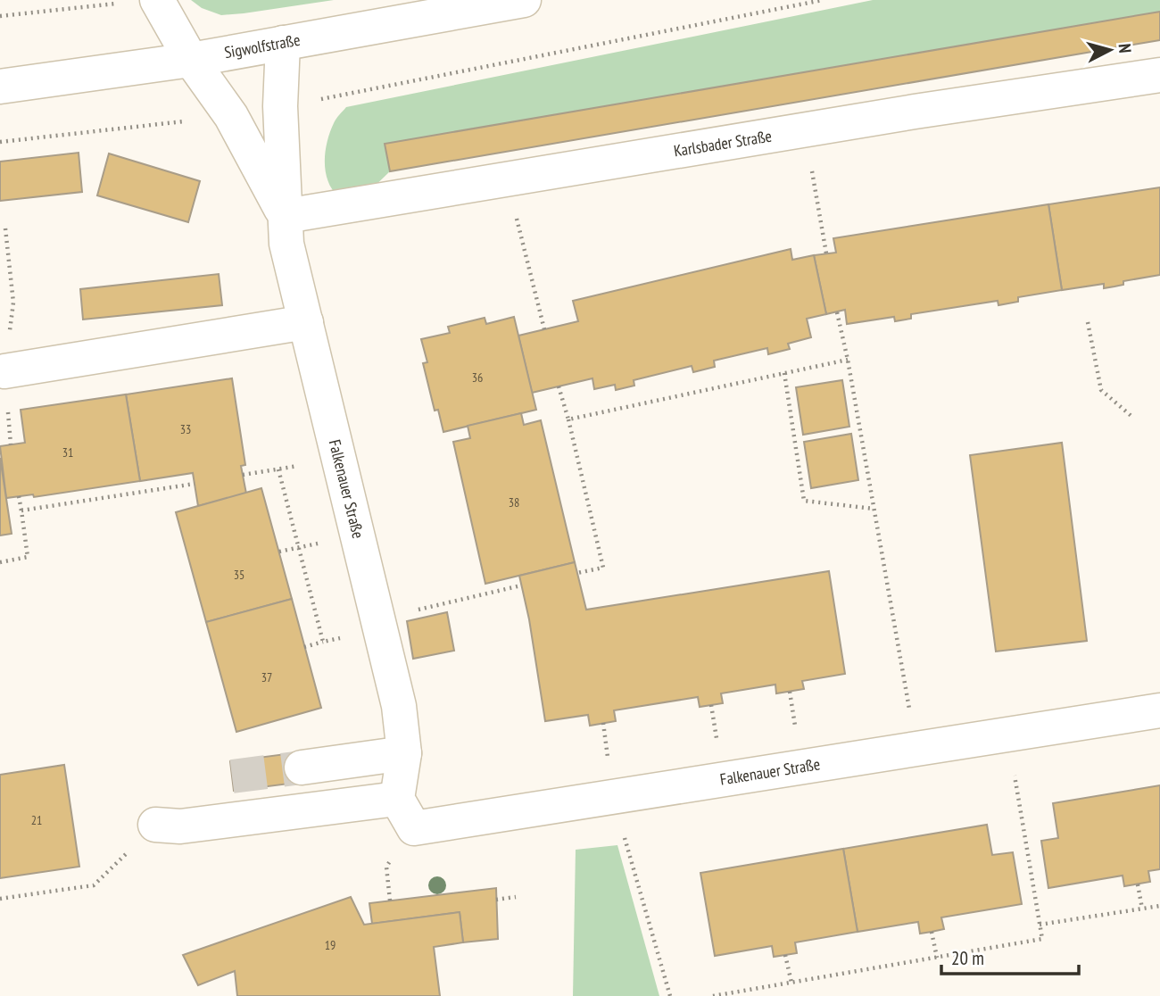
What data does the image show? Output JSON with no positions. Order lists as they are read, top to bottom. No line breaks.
{"streets":{"street":["Sigwolfstraße","Karlsbader Straße","Falkenauer Straße"]},"crossings":[["Sigwolfstraße","Falkenauer Straße"],["Karlsbader Straße","Falkenauer Straße"]],"house_numbers":["36","33","31","38","35","37","21","19"],"scale_bar":"20 m","north":"right"}
